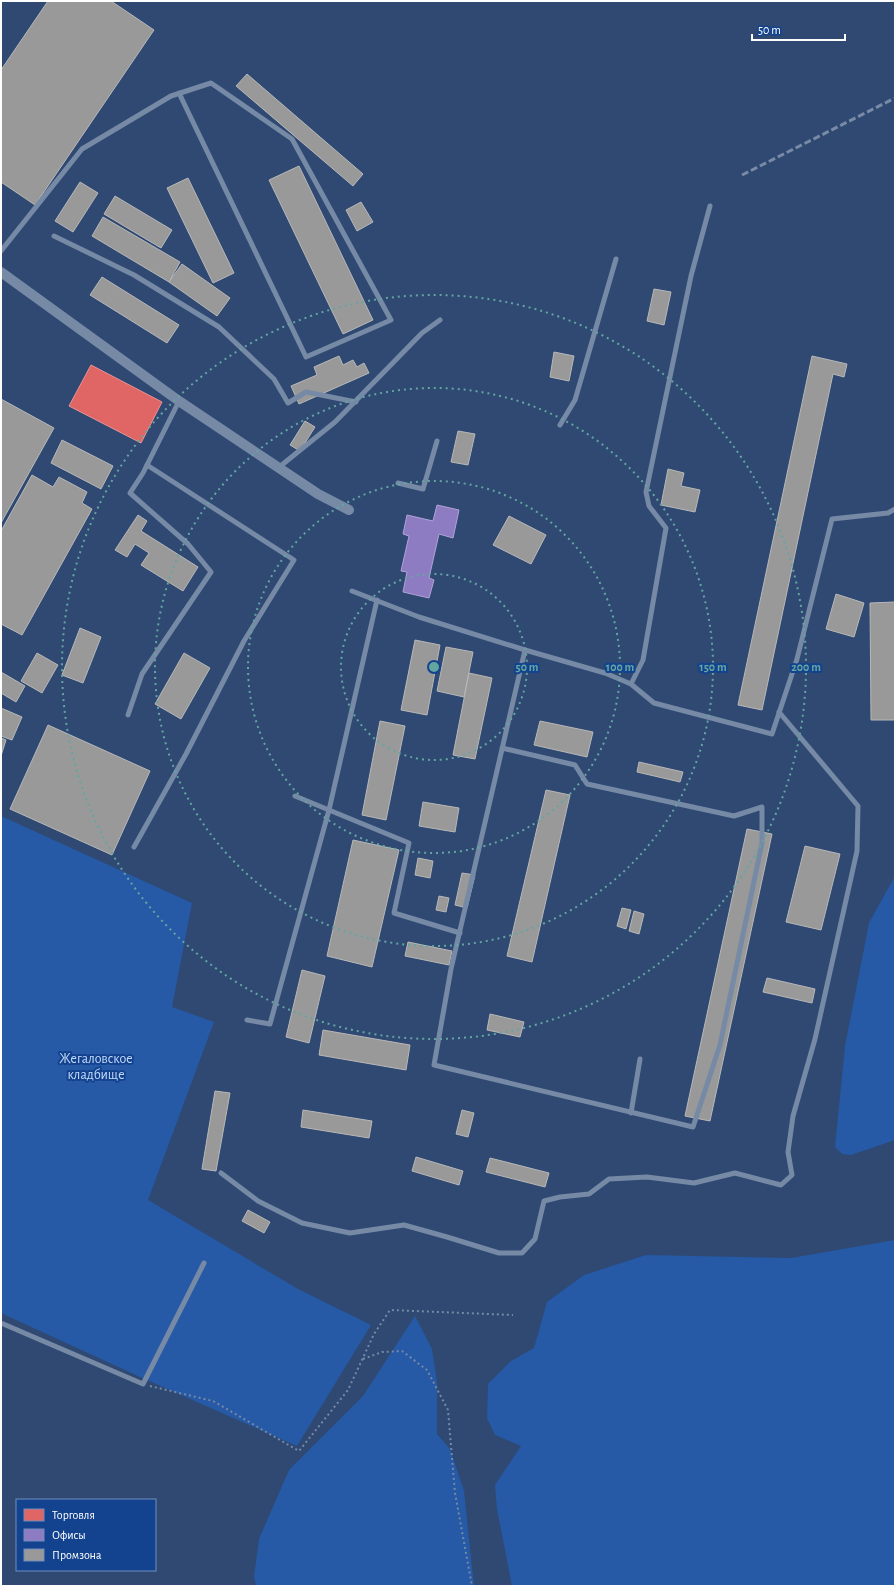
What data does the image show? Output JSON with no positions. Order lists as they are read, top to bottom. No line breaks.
{"parks":["Жегаловское кладбище"],"legend":["Торговля","Офисы","Промзона"],"scale_bar":"50 m","rings":["50 m","100 m","150 m","200 m"]}
